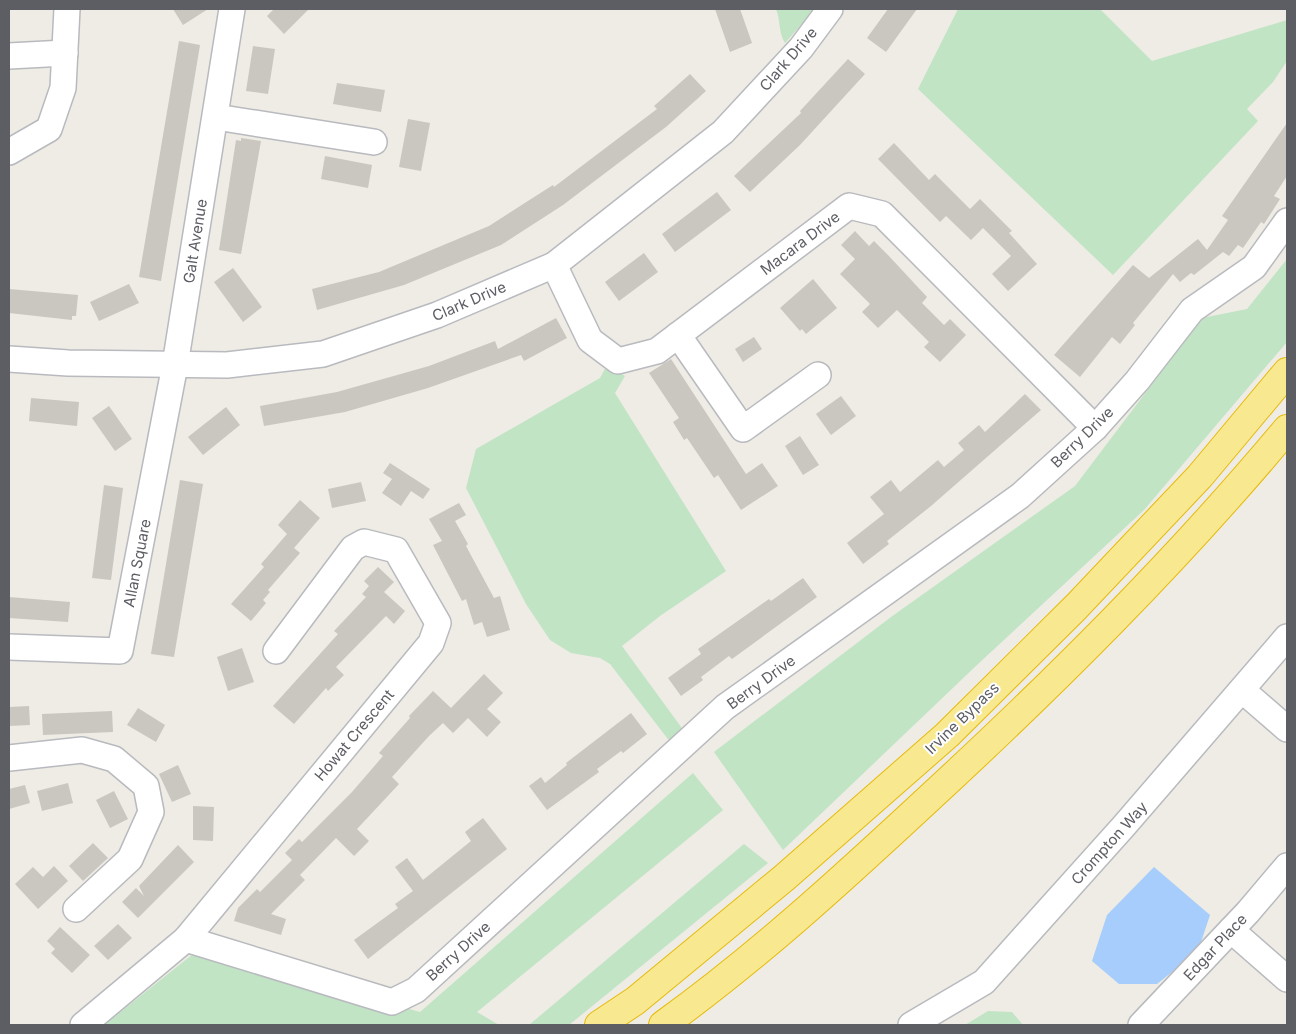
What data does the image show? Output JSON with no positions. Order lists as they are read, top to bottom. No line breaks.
{"streets":{"highway":["Irvine Bypass"],"street":["Clark Drive","Galt Avenue","Macara Drive","Berry Drive","Allan Square","Howat Crescent","Crompton Way","Edgar Place"]},"crossings":[["Clark Drive","Galt Avenue"],["Clark Drive","Macara Drive"],["Clark Drive","Allan Square"],["Galt Avenue","Allan Square"],["Macara Drive","Berry Drive"],["Berry Drive","Howat Crescent"]]}
